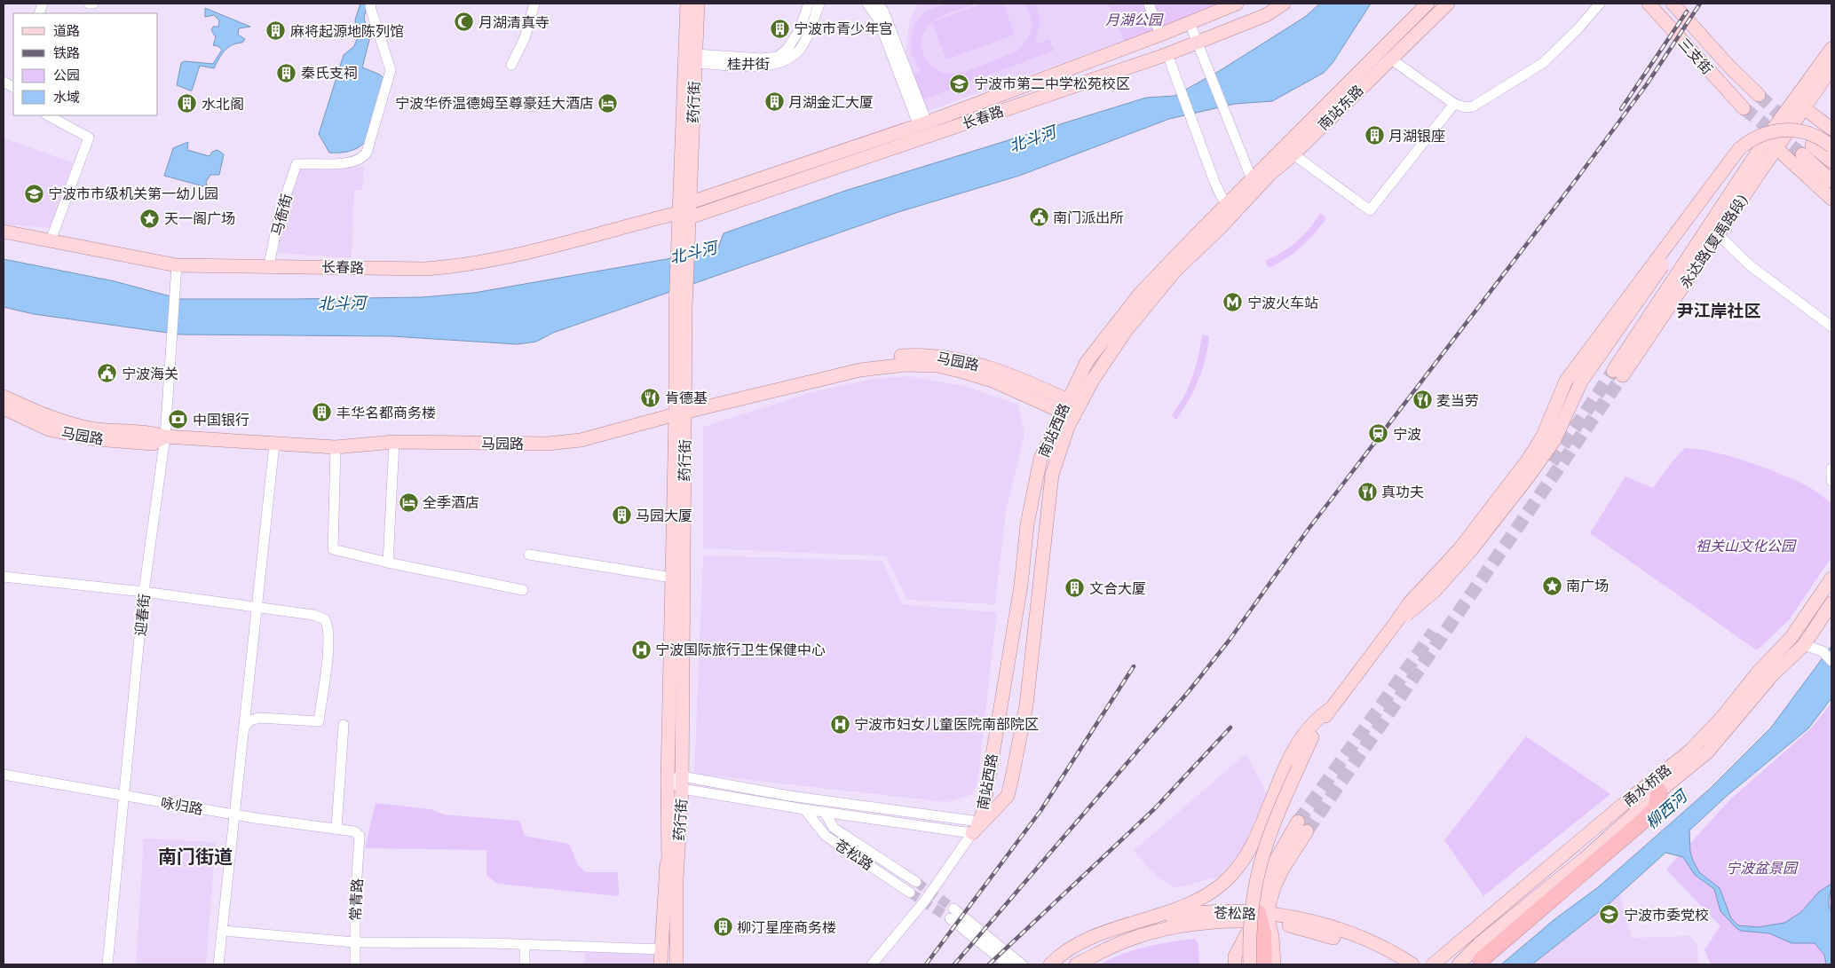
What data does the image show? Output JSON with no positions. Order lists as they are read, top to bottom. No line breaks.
{"streets":{"main road":["三支街","药行街","南站东路","长春路","永达路(夏禹路段)","马园路","南站西路","甬水桥路","苍松路"],"street":["桂井街","马衙街","迎春街","咏归路","常青路"]},"crossings":[["桂井街","药行街"],["药行街","长春路"],["药行街","马园路"],["南站东路","南站西路"],["长春路","马衙街"],["长春路","迎春街"],["马园路","南站西路"],["马园路","迎春街"],["迎春街","咏归路"],["咏归路","常青路"]],"districts":["尹江岸社区","南门街道"],"water":["北斗河","柳西河"],"parks":["月湖公园","祖关山文化公园","宁波盆景园"],"places":{"mosque":["月湖清真寺"],"building":["宁波市青少年宫","麻将起源地陈列馆","秦氏支祠","月湖金汇大厦","水北阁","月湖银座","丰华名都商务楼","马园大厦","文合大厦","柳汀星座商务楼"],"school or university":["宁波市第二中学松苑校区","宁波市市级机关第一幼儿园","宁波市委党校"],"hotel":["宁波华侨温德姆至尊豪廷大酒店","全季酒店"],"public building":["南门派出所","宁波海关"],"place":["天一阁广场","南广场"],"metro station":["宁波火车站"],"restaurant":["肯德基","麦当劳","真功夫"],"bank":["中国银行"],"station":["宁波"],"hospital":["宁波国际旅行卫生保健中心","宁波市妇女儿童医院南部院区"]},"legend":["道路","铁路","公园","水域"]}
